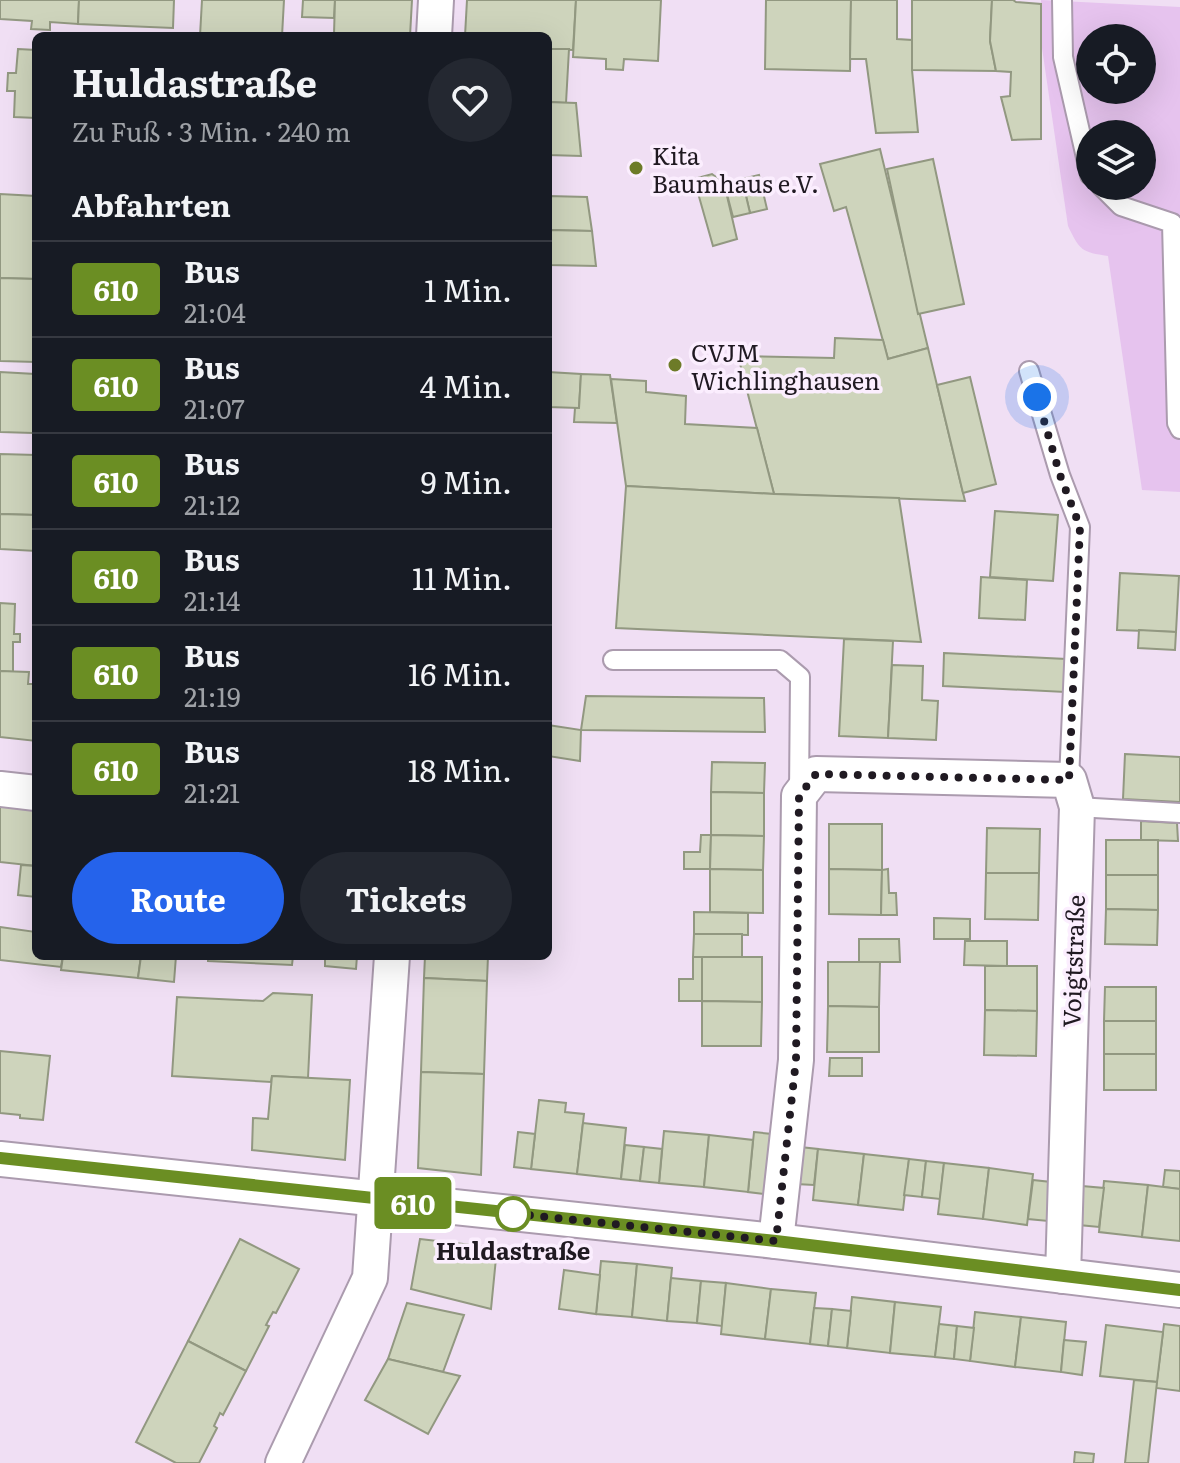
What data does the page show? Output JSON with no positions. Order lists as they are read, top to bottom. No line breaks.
{"streets":{"street":["Voigtstraße"]},"places":["Kita Baumhaus e.V.","CVJM Wichlinghausen","Huldastraße"],"lines":["bus line 610"],"page":{"on_map":"610","heading":[["Huldastraße","Zu Fuß · 3 Min. · 240 m"],"Abfahrten"],"list":[{"mark":"610","name":"Bus","note":"21:04","value":"1 Min."},{"mark":"610","name":"Bus","note":"21:07","value":"4 Min."},{"mark":"610","name":"Bus","note":"21:12","value":"9 Min."},{"mark":"610","name":"Bus","note":"21:14","value":"11 Min."},{"mark":"610","name":"Bus","note":"21:19","value":"16 Min."},{"mark":"610","name":"Bus","note":"21:21","value":"18 Min."}],"buttons":["Route","Tickets"]}}
